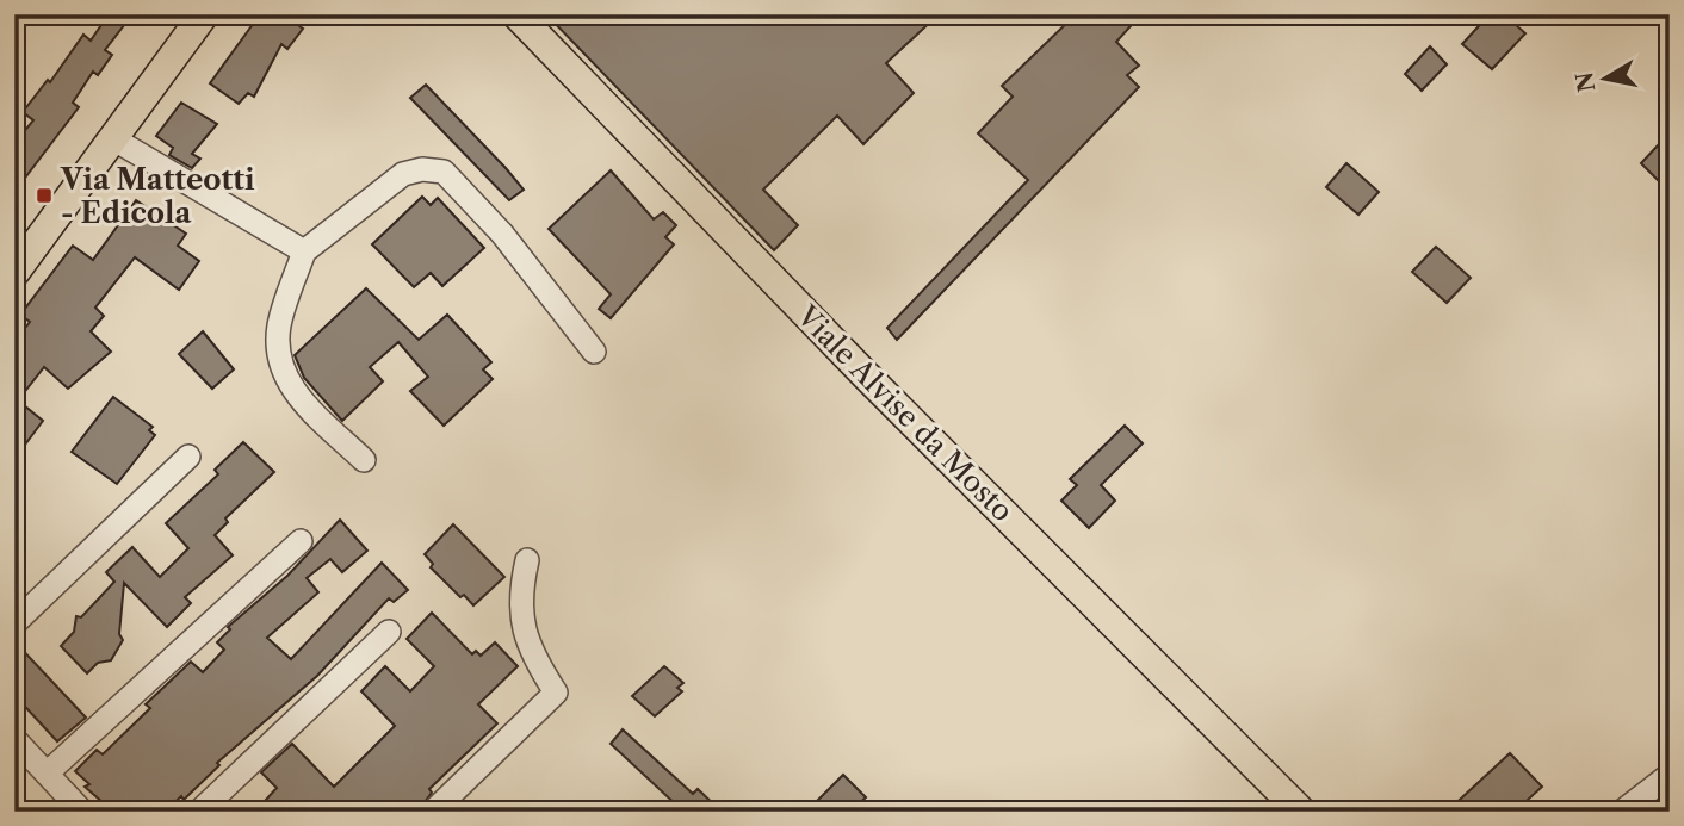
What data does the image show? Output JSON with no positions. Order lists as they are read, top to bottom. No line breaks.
{"streets":{"main road":["Viale Alvise da Mosto"]},"places":{"transit":["Via Matteotti - Edicola"]},"north":"left"}
